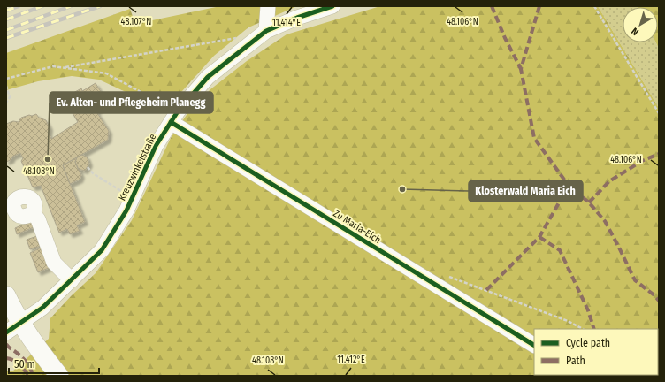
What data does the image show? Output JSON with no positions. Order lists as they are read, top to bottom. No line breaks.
{"streets":{"street":["Kreuzwinkelstraße","Zu Maria-Eich"]},"crossings":[["Kreuzwinkelstraße","Zu Maria-Eich"]],"places":["Ev. Alten- und Pflegeheim Planegg","Klosterwald Maria Eich"],"legend":["Cycle path","Path"],"scale_bar":"50 m","north":"bottom left","coordinates":["48.107°N","48.106°N","11.414°E","48.108°N","11.412°E"]}
